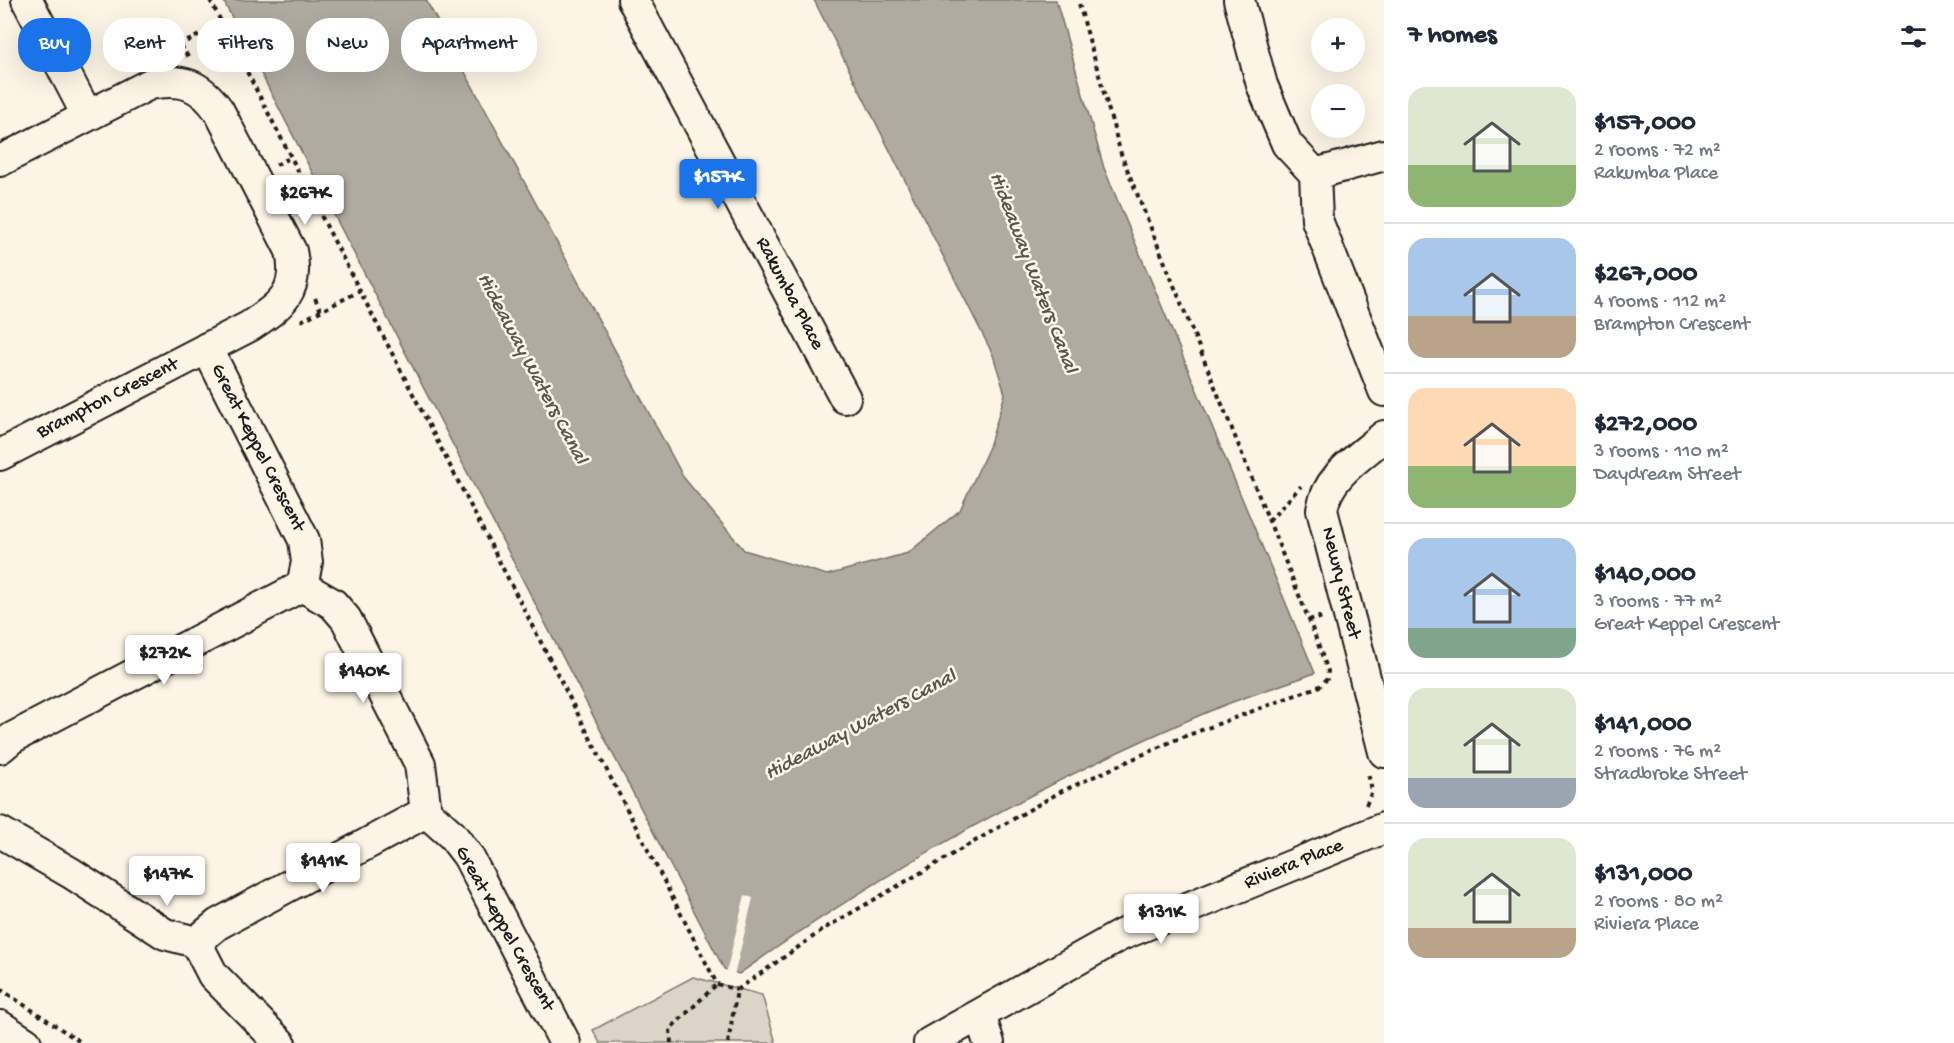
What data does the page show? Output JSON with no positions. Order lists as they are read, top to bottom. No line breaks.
{"streets":{"street":["Rakumba Place","Brampton Crescent","Great Keppel Crescent","Newry Street","Riviera Place"]},"crossings":[["Brampton Crescent","Great Keppel Crescent"]],"water":["Hideaway Waters Canal"],"page":{"heading":"7 homes","map_buttons":["+","−"],"chip":["Buy","Rent","Filters","New","Apartment"],"list":[{"name":"$157,000","note":"2 rooms · 72 m² · Rakumba Place"},{"name":"$267,000","note":"4 rooms · 112 m² · Brampton Crescent"},{"name":"$272,000","note":"3 rooms · 110 m² · Daydream Street"},{"name":"$140,000","note":"3 rooms · 77 m² · Great Keppel Crescent"},{"name":"$141,000","note":"2 rooms · 76 m² · Stradbroke Street"},{"name":"$131,000","note":"2 rooms · 80 m² · Riviera Place"}],"price":["$157K","$267K","$272K","$140K","$141K","$147K","$131K"]}}
